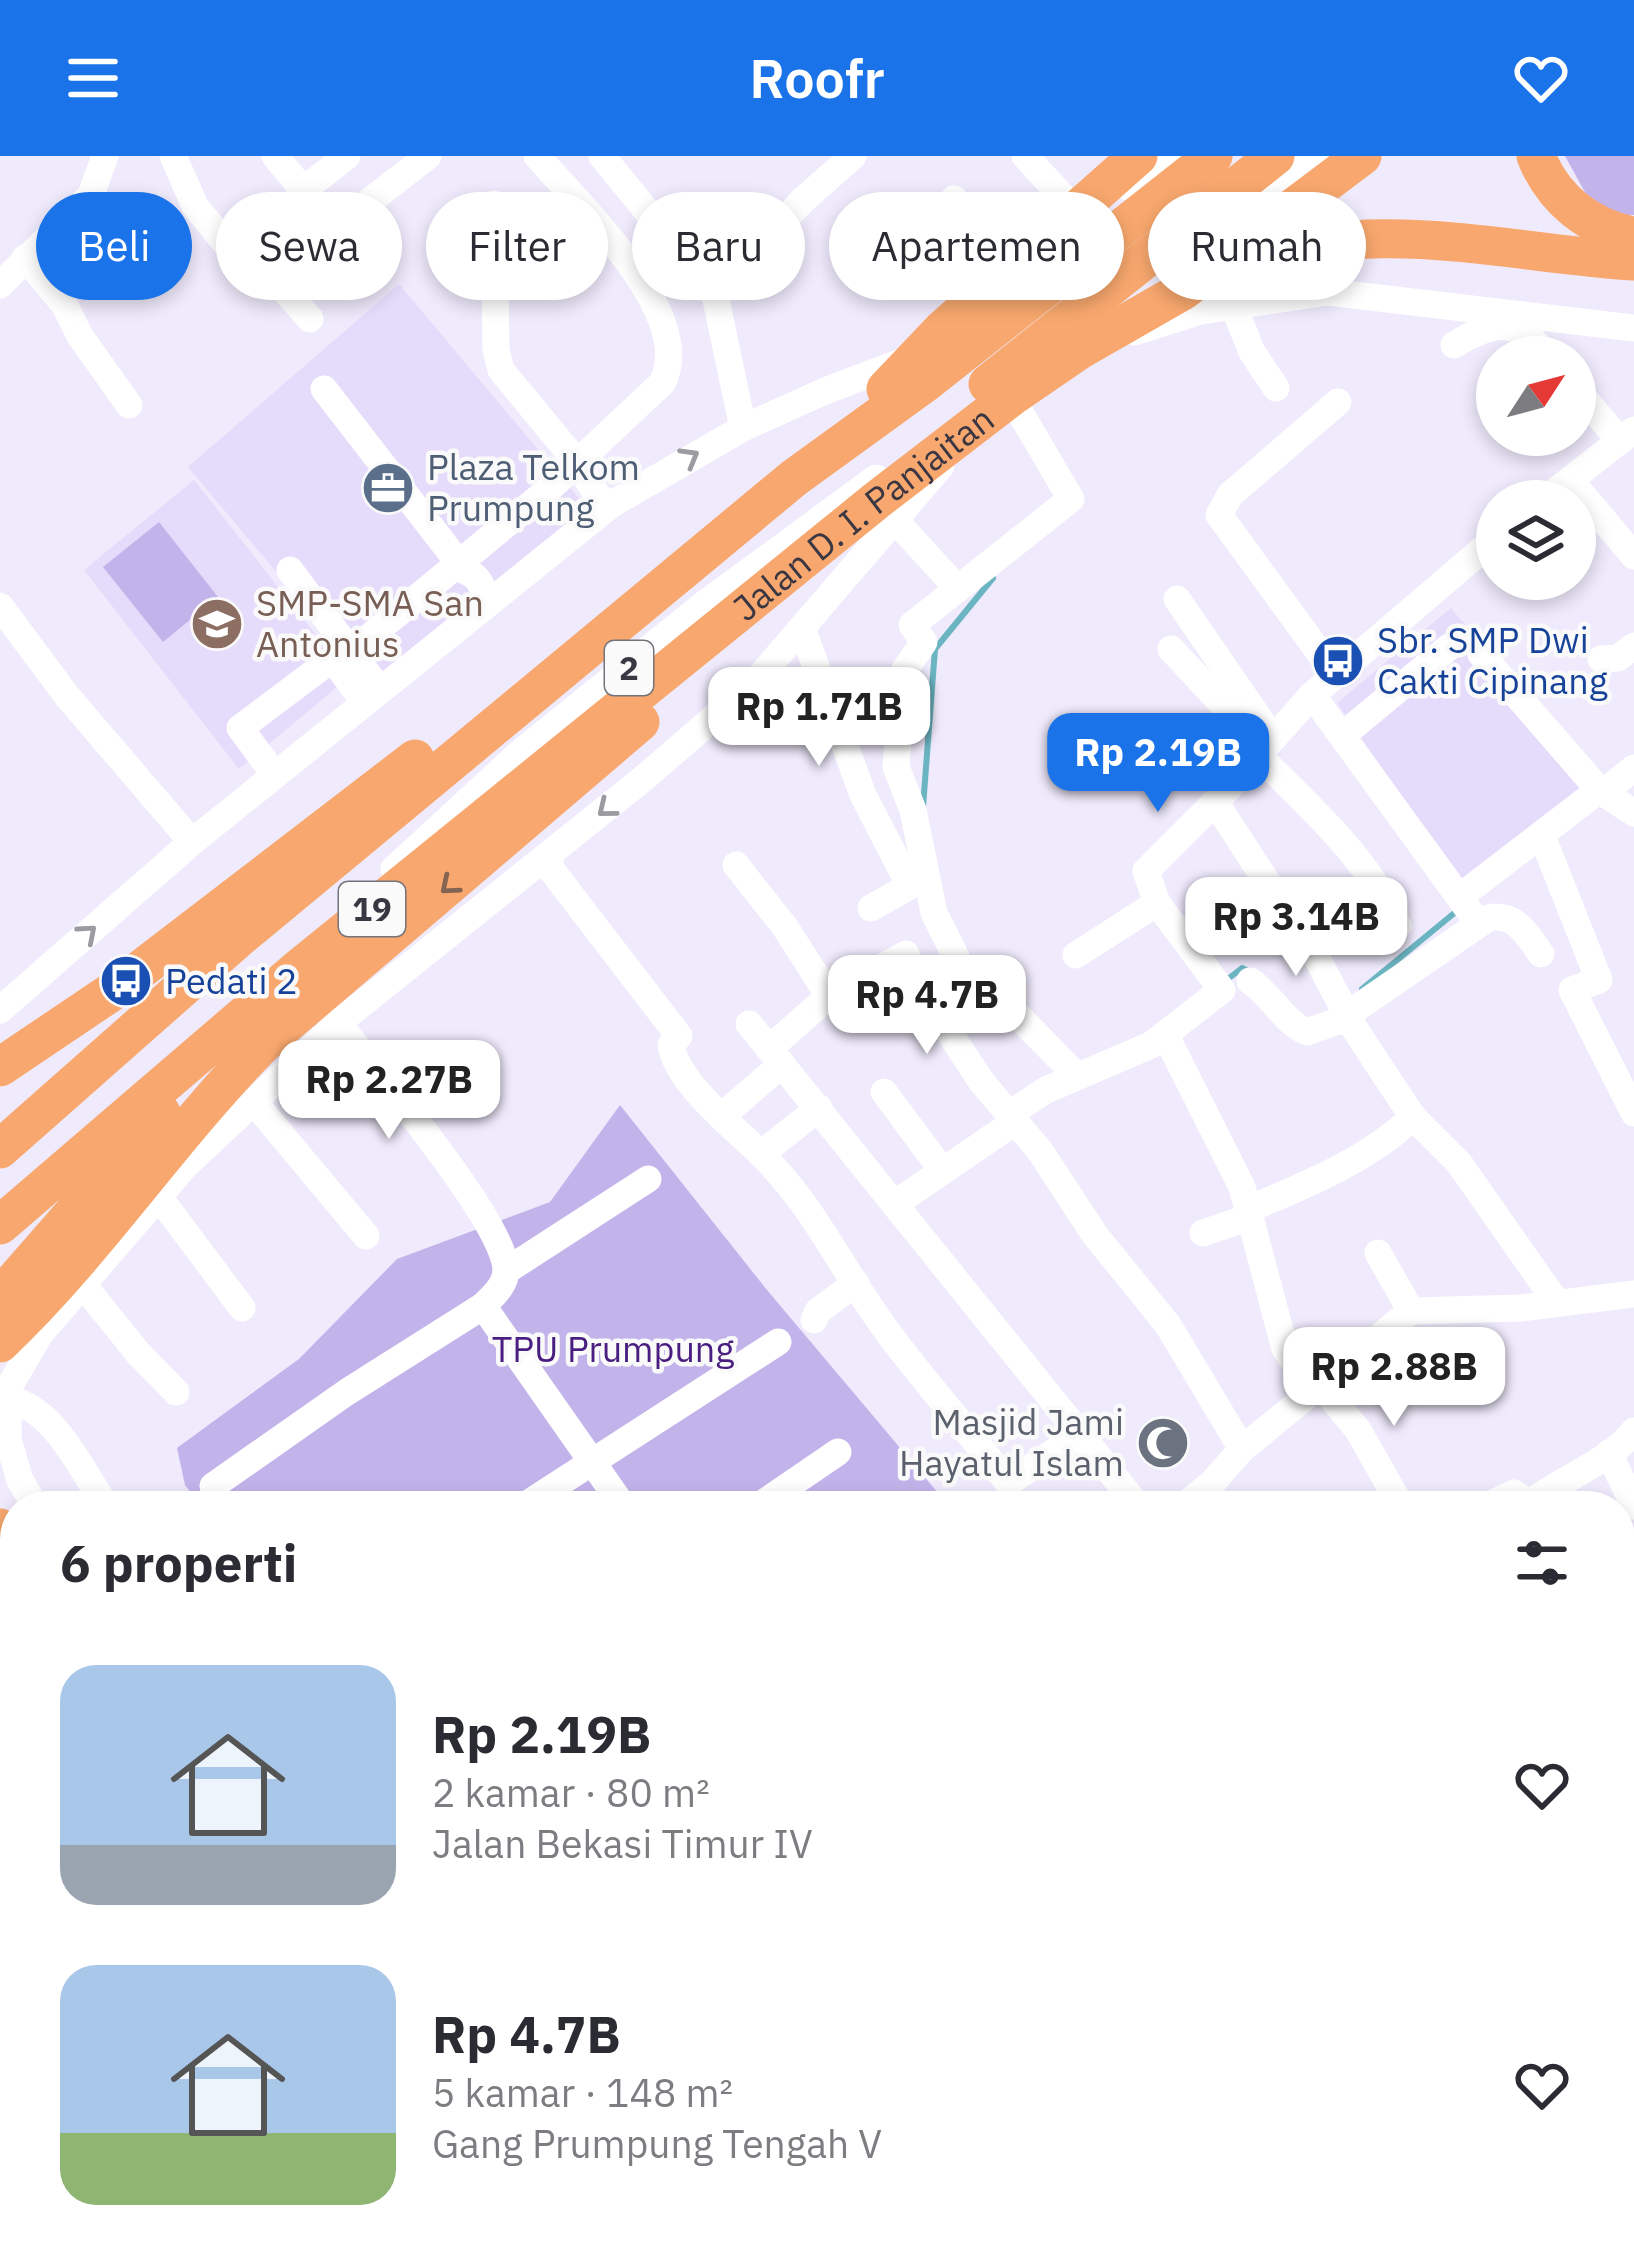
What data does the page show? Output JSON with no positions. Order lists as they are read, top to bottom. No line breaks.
{"streets":{"highway":["Jalan D. I. Panjaitan","2","19"]},"crossings":[["2","19"]],"parks":["TPU Prumpung"],"places":{"office":["Plaza Telkom Prumpung"],"school or university":["SMP-SMA San Antonius"],"bus stop":["Sbr. SMP Dwi Cakti Cipinang","Pedati 2"],"mosque":["Masjid Jami Hayatul Islam"]},"north":"top right","page":{"header":"Roofr","chip":["Beli","Sewa","Filter","Baru","Apartemen","Rumah"],"price":["Rp 1.71B","Rp 2.19B","Rp 3.14B","Rp 4.7B","Rp 2.27B","Rp 2.88B"],"heading":"6 properti","list":[{"name":"Rp 2.19B","note":"2 kamar · 80 m² · Jalan Bekasi Timur IV"},{"name":"Rp 4.7B","note":"5 kamar · 148 m² · Gang Prumpung Tengah V"}]}}
